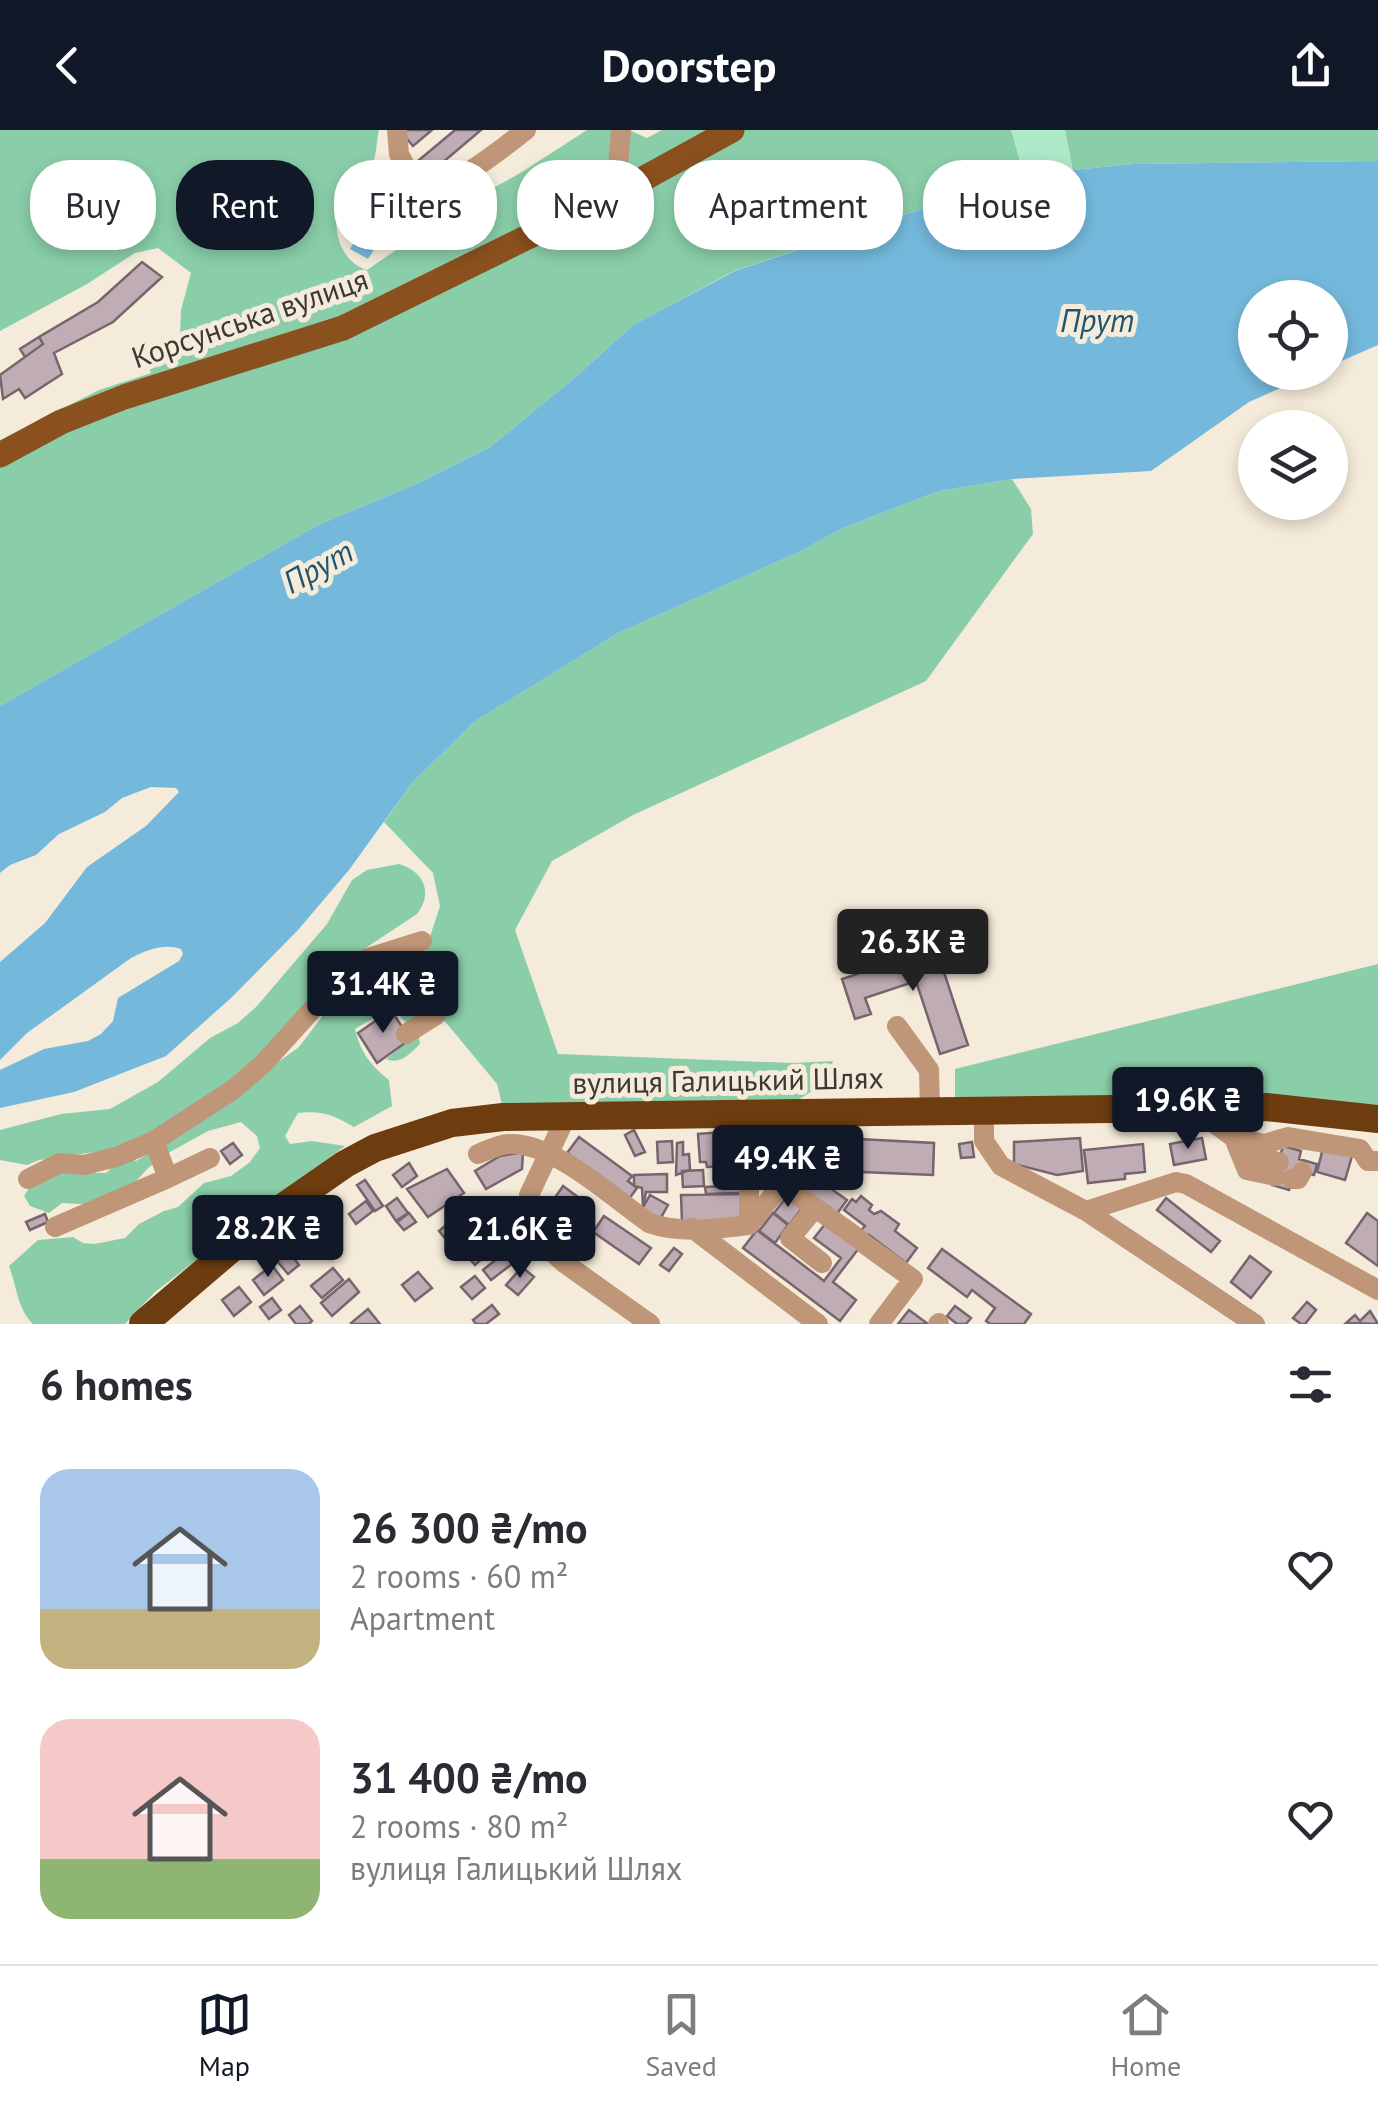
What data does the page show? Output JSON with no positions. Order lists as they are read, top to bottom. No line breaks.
{"streets":{"highway":["вулиця Галицький Шлях"],"main road":["Корсунська вулиця"]},"water":["Прут"],"page":{"header":"Doorstep","chip":["Buy","Rent","Filters","New","Apartment","House"],"price":["26.3K ₴","31.4K ₴","19.6K ₴","49.4K ₴","28.2K ₴","21.6K ₴"],"heading":"6 homes","list":[{"name":"26 300 ₴/mo","note":"2 rooms · 60 m² · Apartment"},{"name":"31 400 ₴/mo","note":"2 rooms · 80 m² · вулиця Галицький Шлях"}],"tabs":["Map","Saved","Home"]}}
